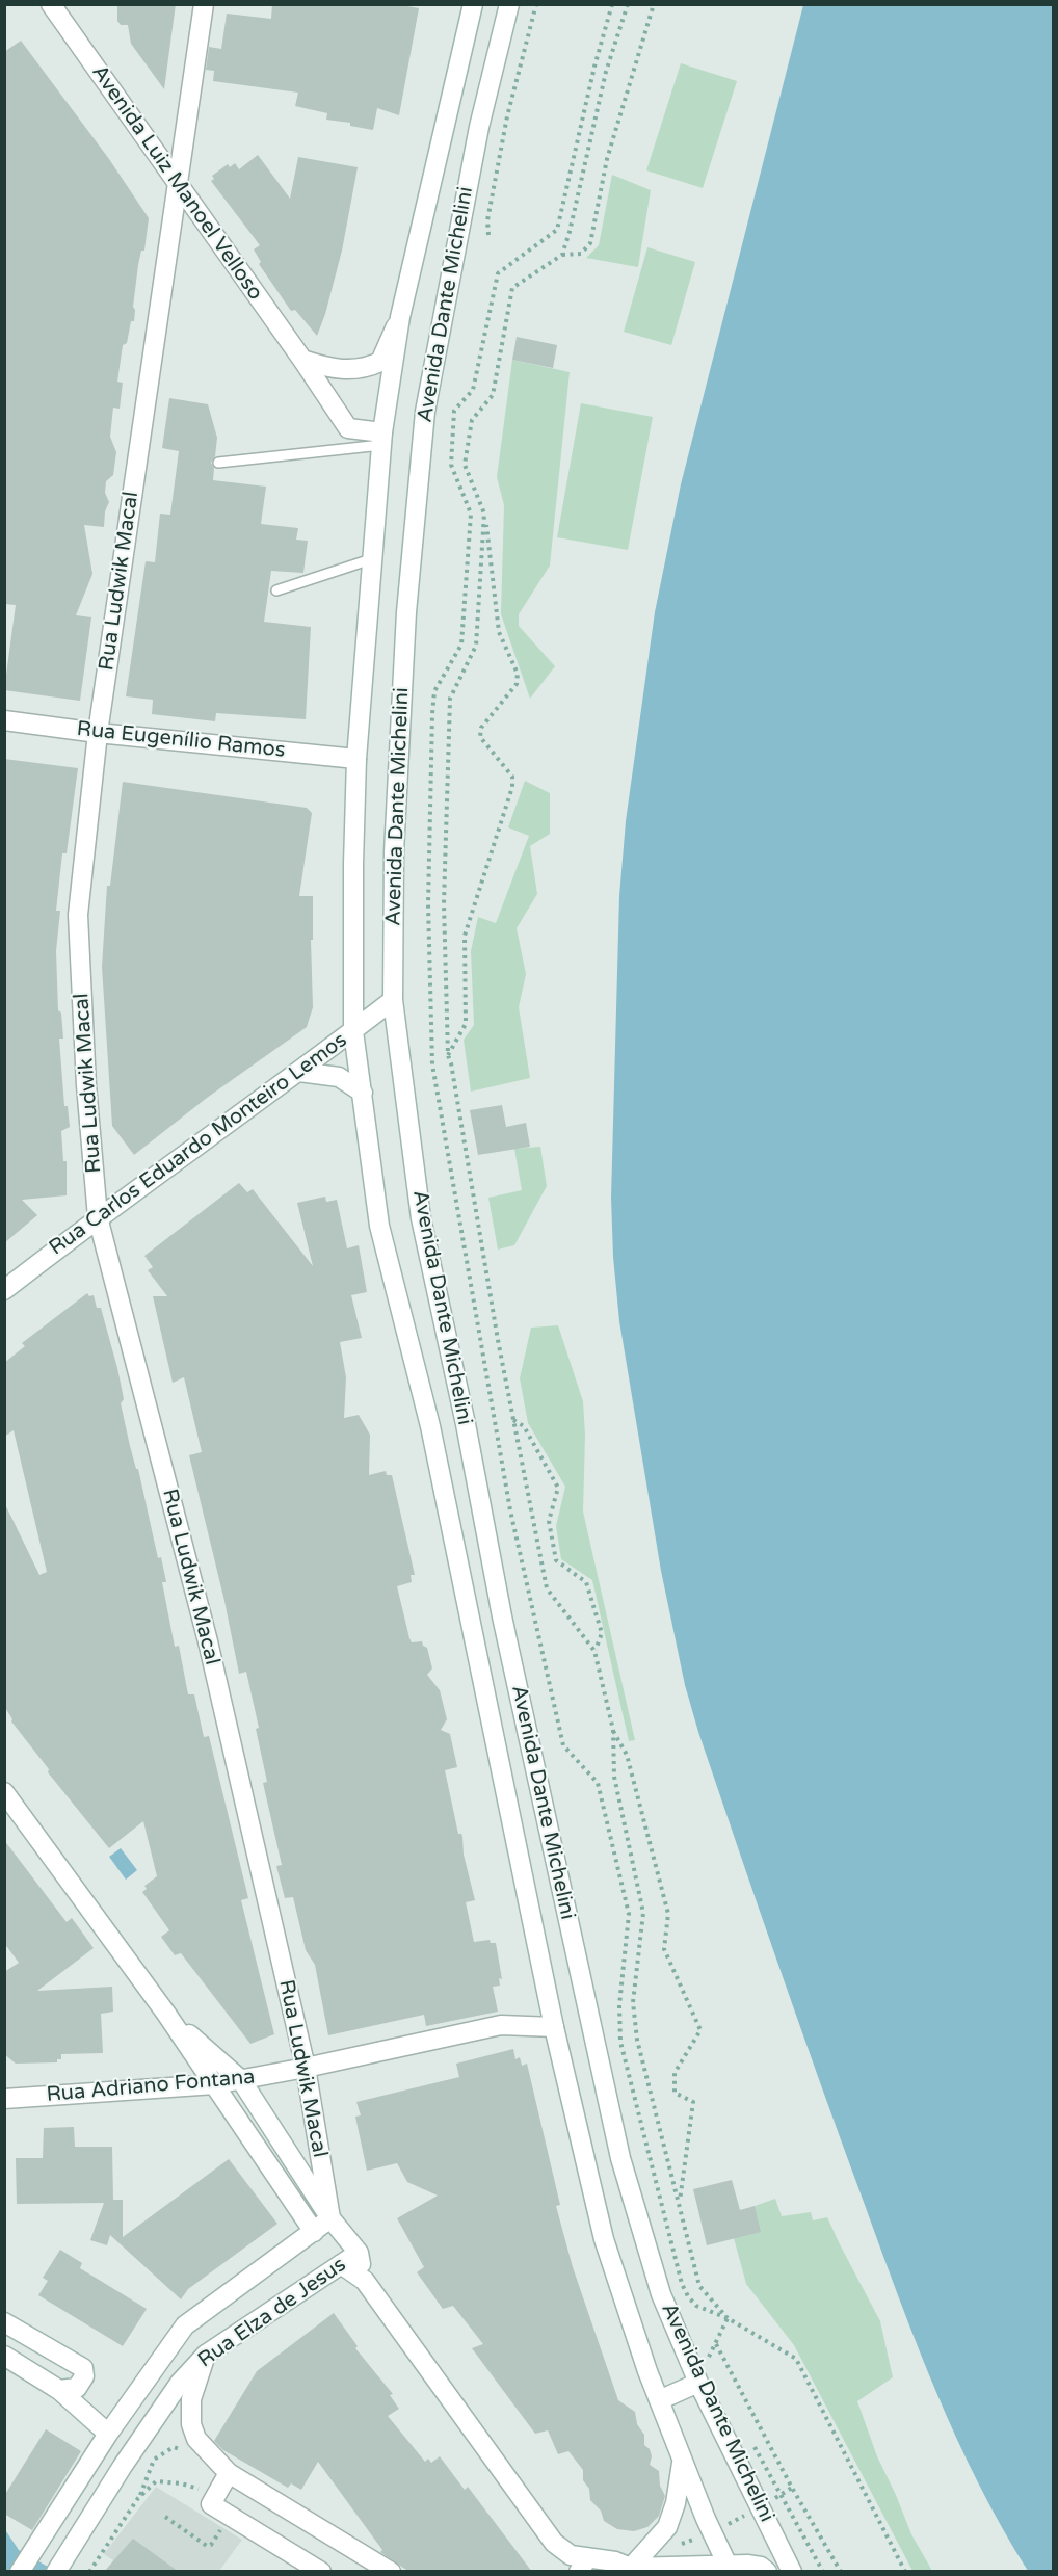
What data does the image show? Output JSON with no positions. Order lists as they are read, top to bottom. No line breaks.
{"streets":{"street":["Avenida Luiz Manoel Velloso","Avenida Dante Michelini","Rua Ludwik Macal","Rua Eugenílio Ramos","Rua Carlos Eduardo Monteiro Lemos","Rua Adriano Fontana","Rua Elza de Jesus"]},"crossings":[["Avenida Luiz Manoel Velloso","Avenida Dante Michelini"],["Avenida Luiz Manoel Velloso","Rua Ludwik Macal"],["Avenida Dante Michelini","Rua Eugenílio Ramos"],["Avenida Dante Michelini","Rua Carlos Eduardo Monteiro Lemos"],["Avenida Dante Michelini","Rua Adriano Fontana"],["Rua Ludwik Macal","Rua Eugenílio Ramos"],["Rua Ludwik Macal","Rua Carlos Eduardo Monteiro Lemos"],["Rua Ludwik Macal","Rua Adriano Fontana"],["Rua Ludwik Macal","Rua Elza de Jesus"]]}
